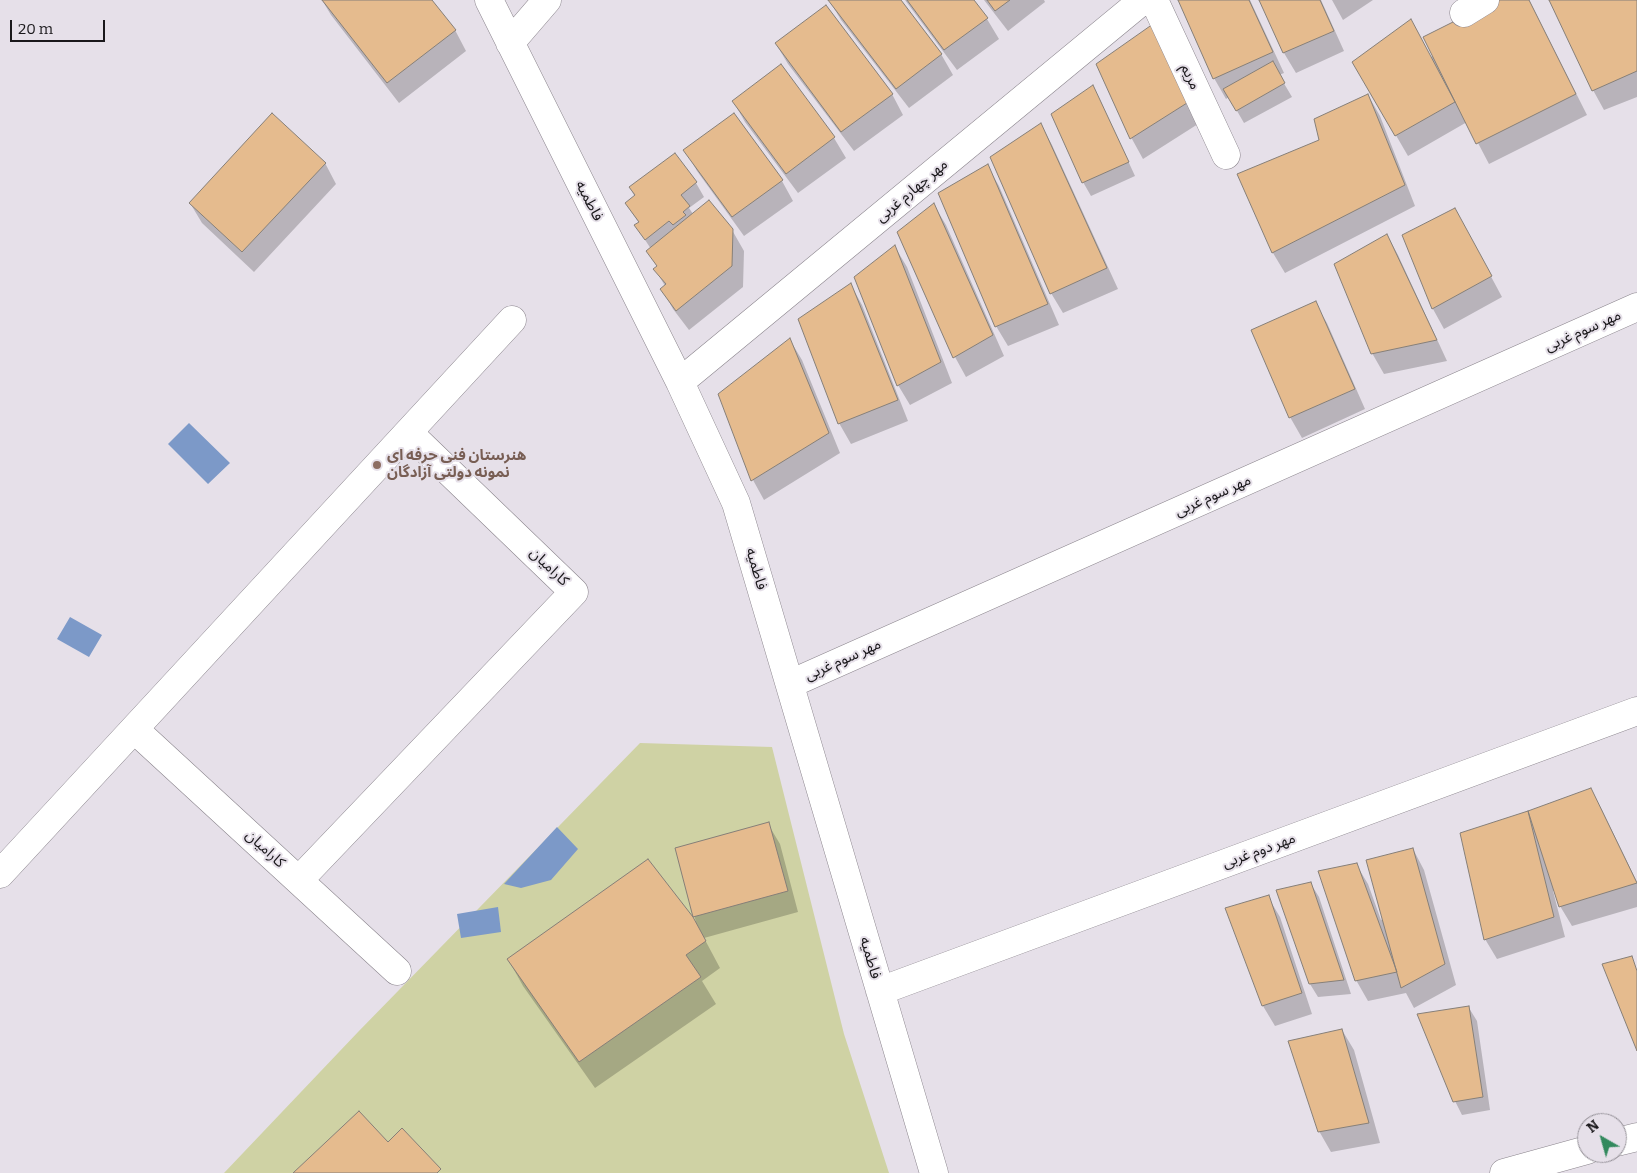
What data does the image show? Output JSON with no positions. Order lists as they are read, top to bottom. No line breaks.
{"streets":{"street":["مریم","مهر چهارم غربی","فاطمیه","مهر سوم غربی","کارامیان","مهر دوم غربی"]},"crossings":[["مهر چهارم غربی","فاطمیه"],["فاطمیه","مهر سوم غربی"],["فاطمیه","مهر دوم غربی"]],"places":["هنرستان فنی حرفه ای نمونه دولتی آزادگان"],"scale_bar":"20 m","north":"top left"}
